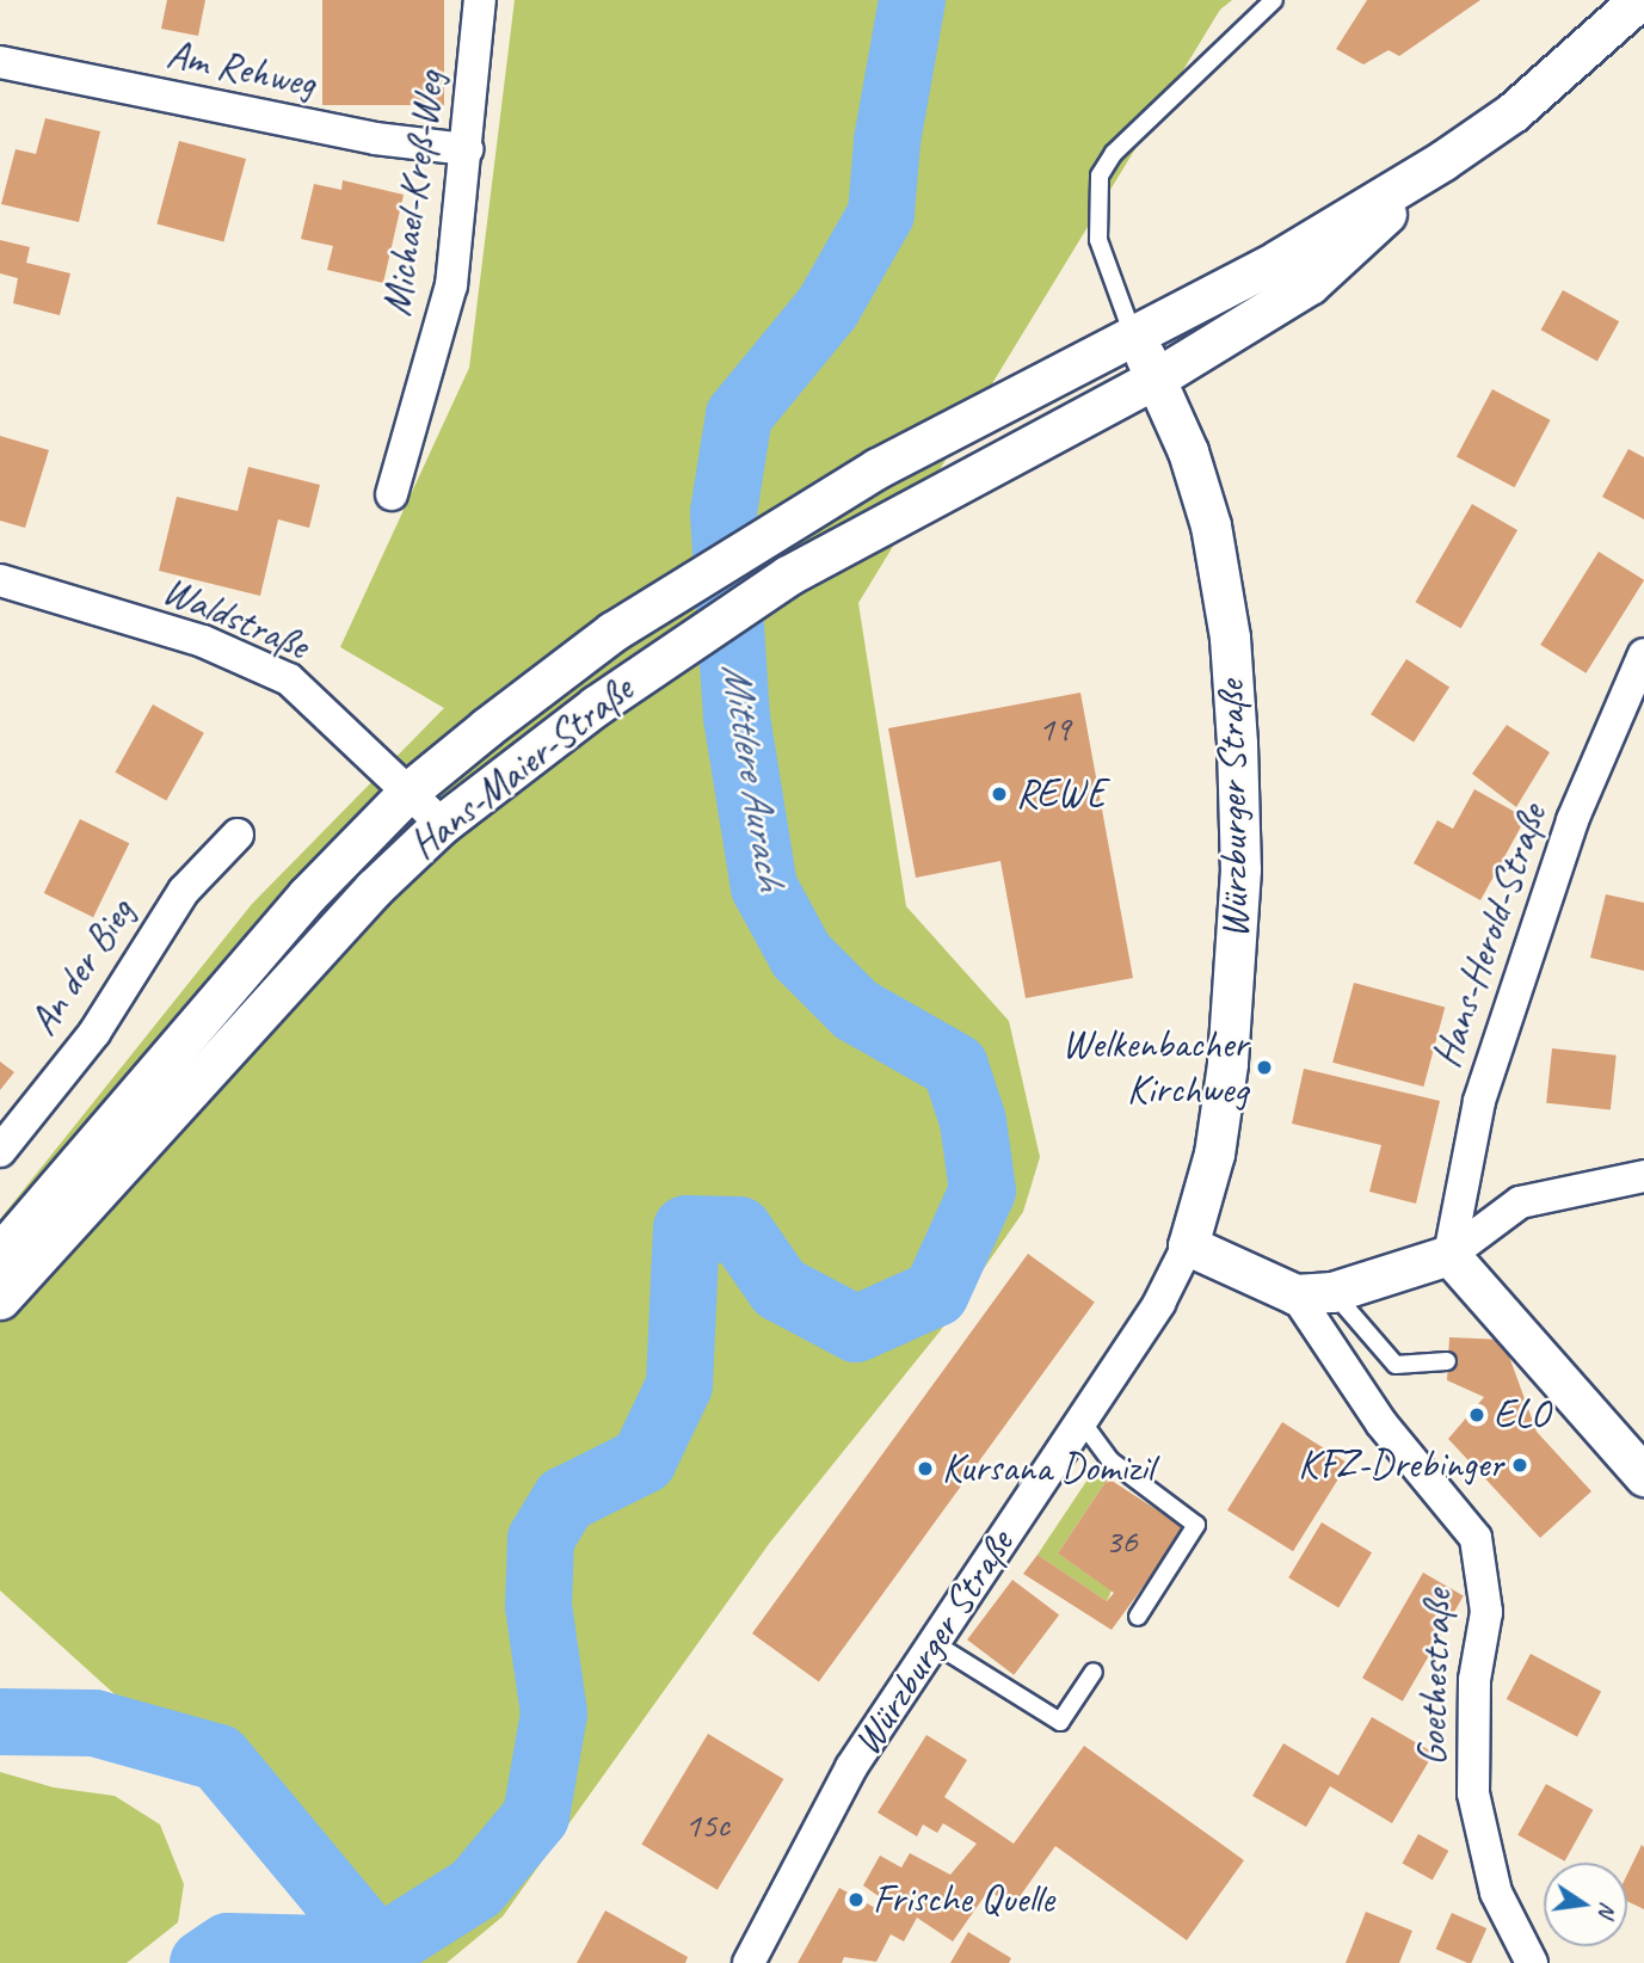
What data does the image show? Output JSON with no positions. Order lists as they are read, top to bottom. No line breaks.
{"streets":{"street":["Am Rehweg","Michael-Kreß-Weg","Waldstraße","Hans-Maier-Straße","Würzburger Straße","Hans-Herold-Straße","An der Bieg","Goethestraße"]},"crossings":[["Am Rehweg","Michael-Kreß-Weg"],["Waldstraße","Hans-Maier-Straße"],["Hans-Maier-Straße","Würzburger Straße"]],"water":["Mittlere Aurach"],"places":["REWE","Welkenbacher Kirchweg","ELO","KFZ-Drebinger","Kursana Domizil","Frische Quelle"],"house_numbers":["19","36","15c"],"north":"right"}
